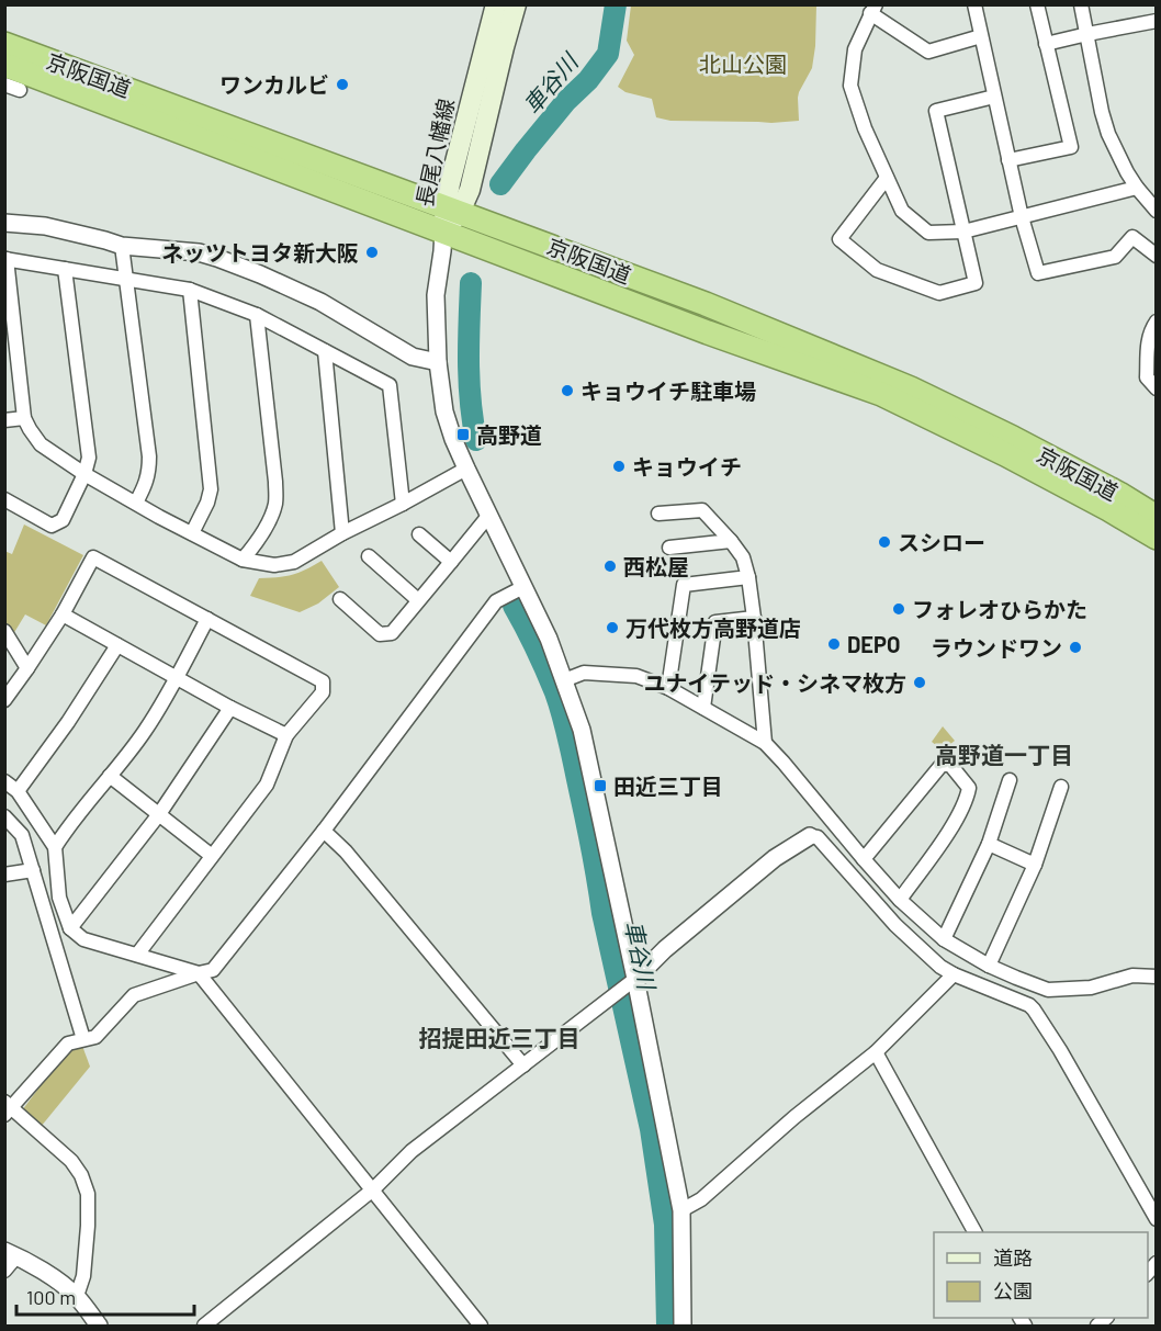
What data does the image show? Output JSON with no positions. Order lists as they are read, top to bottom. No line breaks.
{"streets":{"highway":["京阪国道"],"main road":["長尾八幡線"]},"crossings":[["京阪国道","長尾八幡線"]],"districts":["高野道一丁目","招提田近三丁目"],"water":["車谷川"],"parks":["北山公園"],"places":{"other":["ワンカルビ","ネッツトヨタ新大阪","キョウイチ駐車場","キョウイチ","スシロー","西松屋","フォレオひらかた","万代枚方高野道店","DEPO","ラウンドワン","ユナイテッド・シネマ枚方"],"transit":["高野道","田近三丁目"]},"legend":["道路","公園"],"scale_bar":"100 m"}
